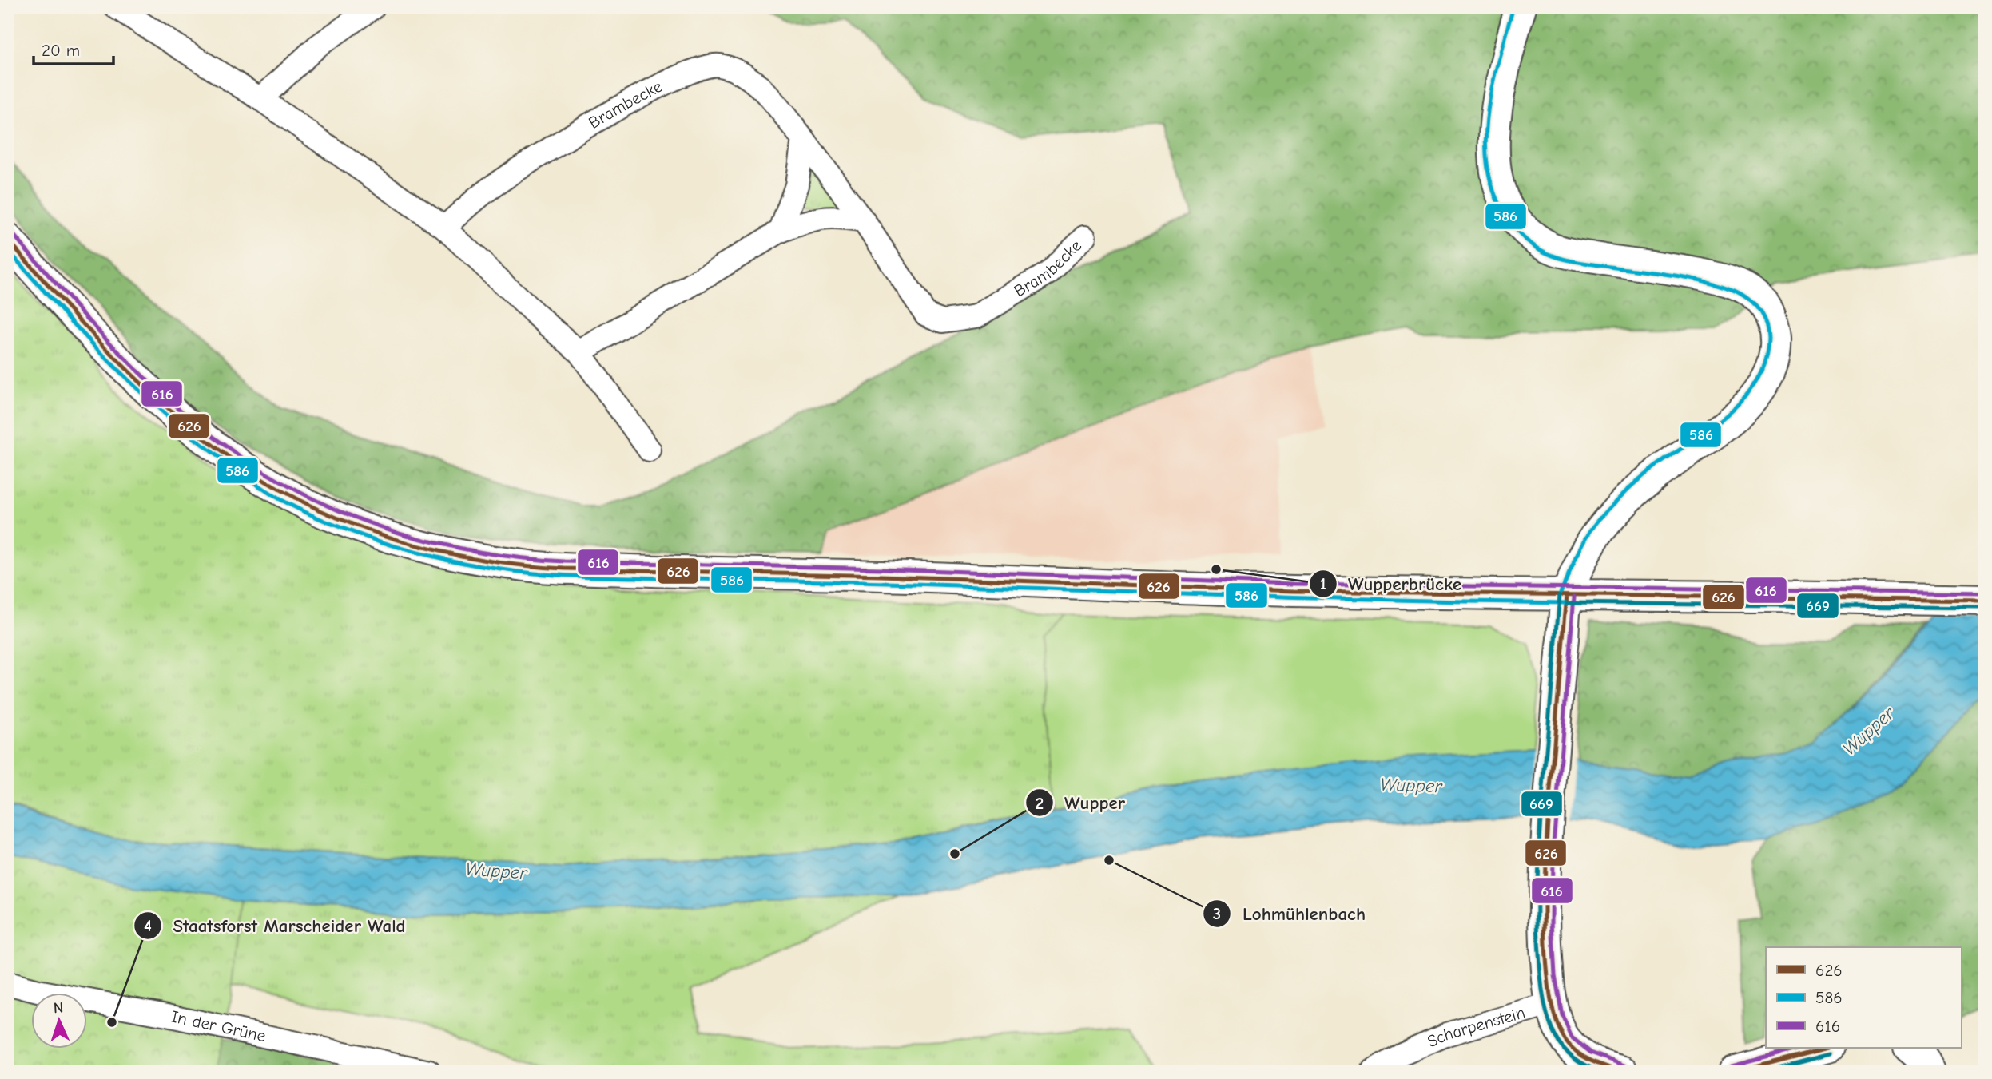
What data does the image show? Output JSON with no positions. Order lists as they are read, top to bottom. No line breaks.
{"streets":{"street":["Brambecke","In der Grüne","Scharpenstein"]},"water":["Wupper"],"places":["Wupperbrücke","Wupper","Lohmühlenbach","Staatsforst Marscheider Wald"],"lines":["transit line 586","transit line 616","transit line 626","transit line 669"],"legend":["626","586","616"],"scale_bar":"20 m","north":"top"}
